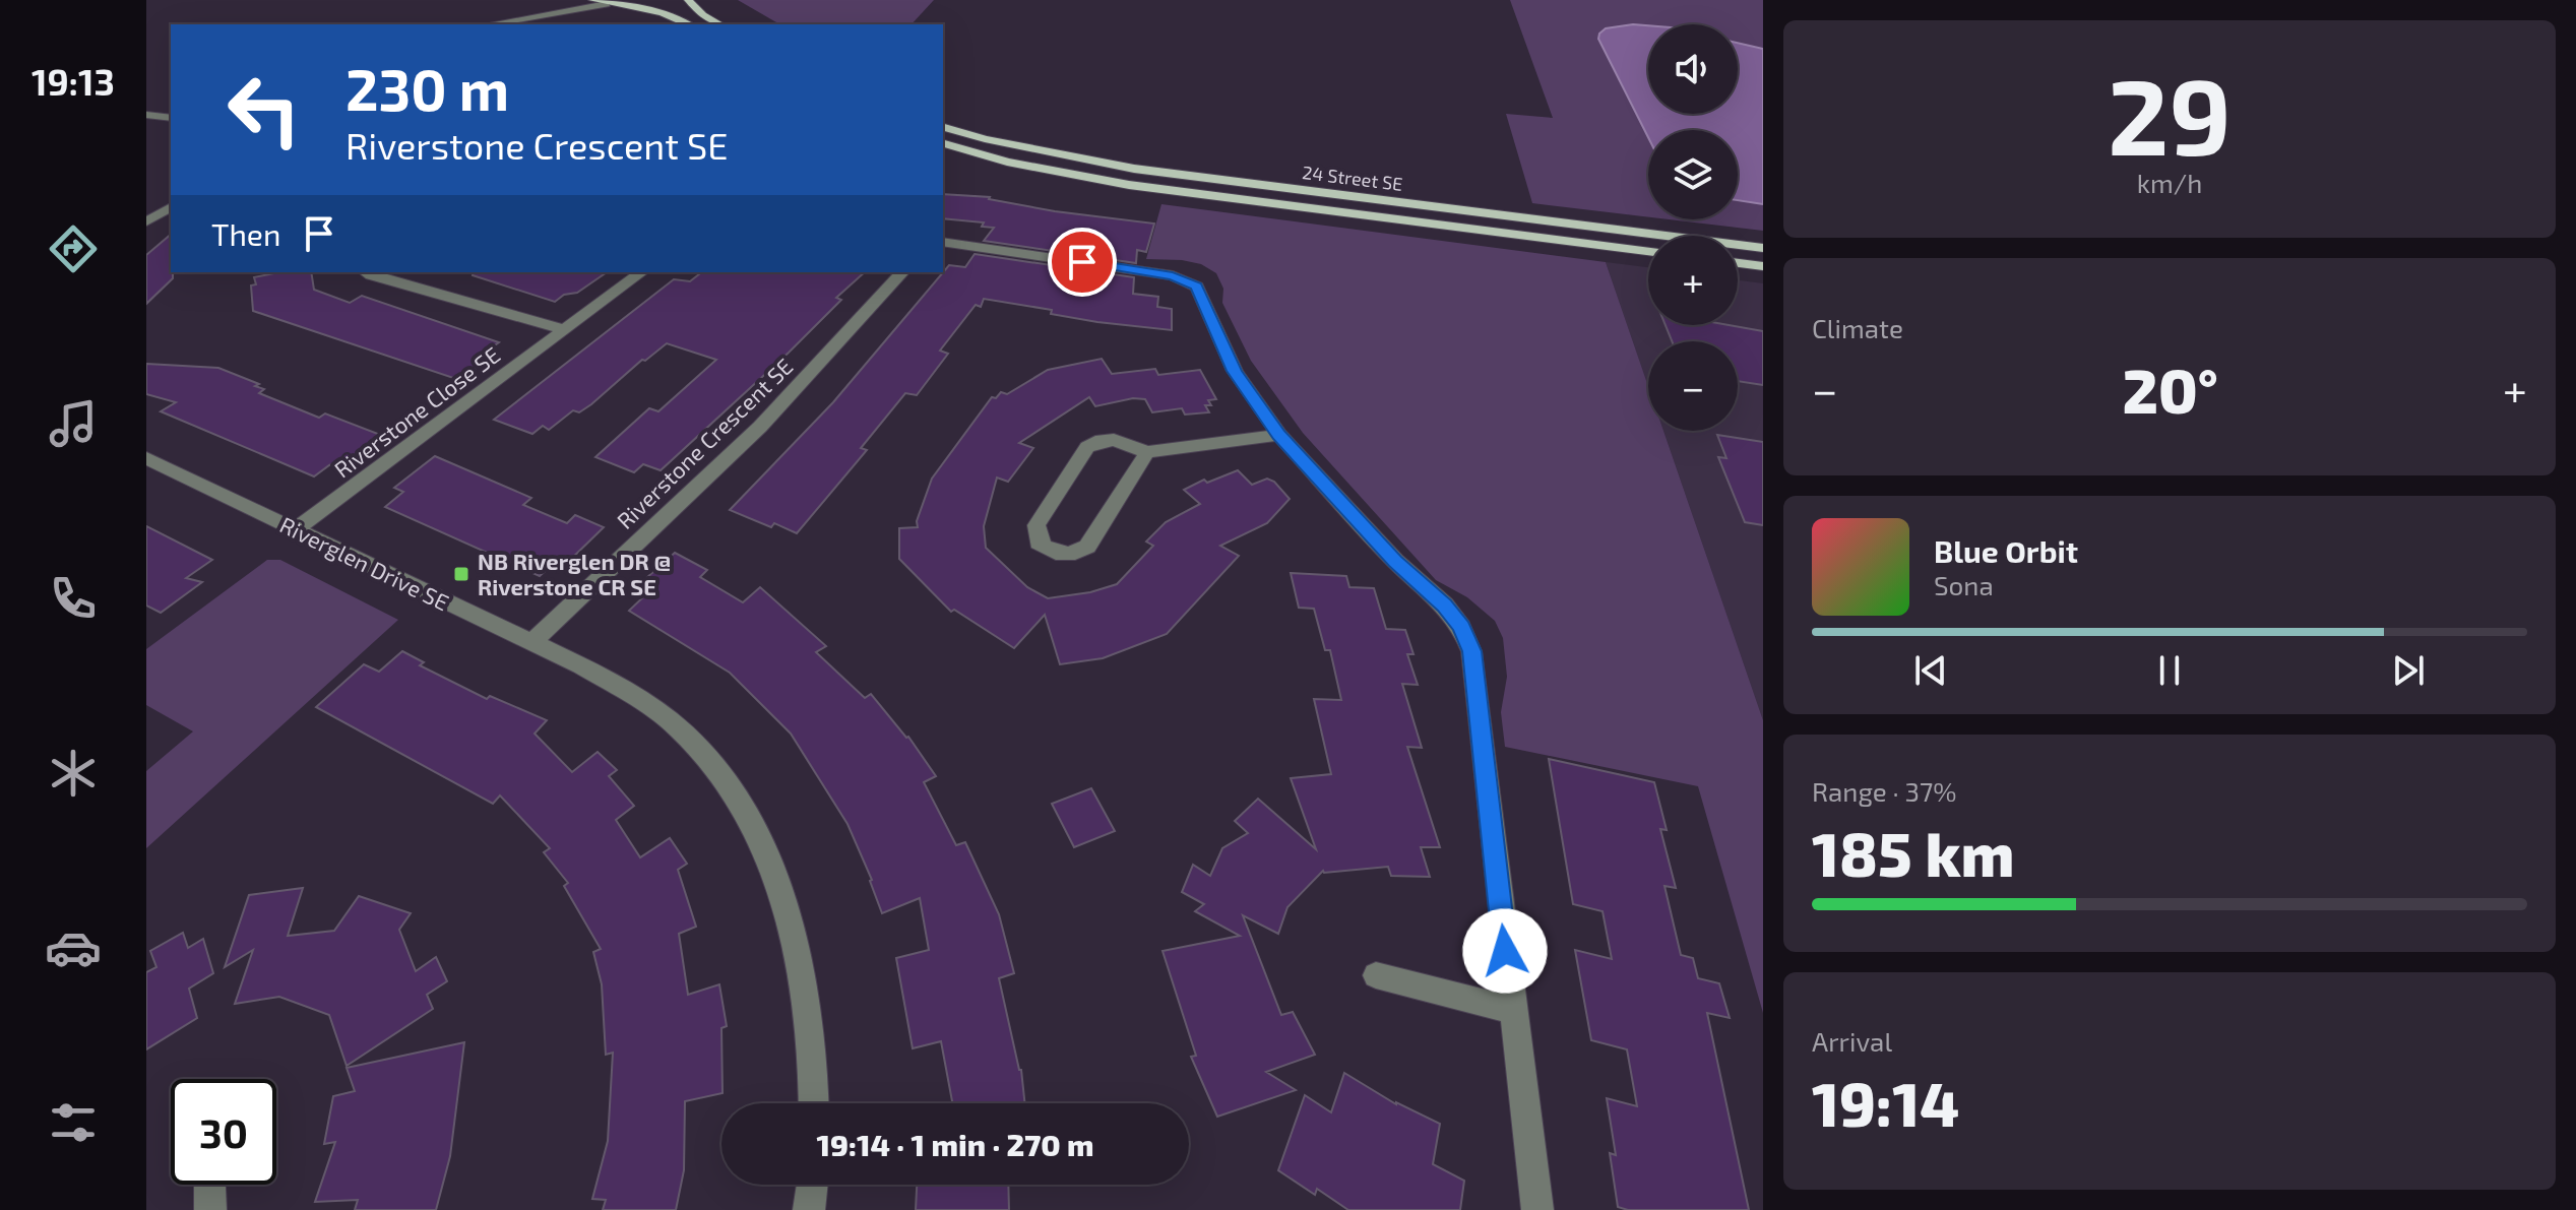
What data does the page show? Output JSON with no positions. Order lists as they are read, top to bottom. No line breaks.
{"streets":{"main road":["24 Street SE"],"street":["Riverstone Close SE","Riverstone Crescent SE","Riverglen Drive SE"]},"crossings":[["Riverstone Close SE","Riverglen Drive SE"],["Riverstone Crescent SE","Riverglen Drive SE"]],"places":{"transit":["NB Riverglen DR @ Riverstone CR SE"]},"page":{"tabs":"19:13","tile":[["29","km/h"],"Climate",["Range · 37%","185 km"],["Arrival","19:14"]],"map_buttons":["+","−"],"turn":["230 m","Riverstone Crescent SE"],"then":"Then","heat":["−","20°","+"],"song":["Blue Orbit","Sona"],"limit":"30","trip":"19:14 · 1 min · 270 m"}}
